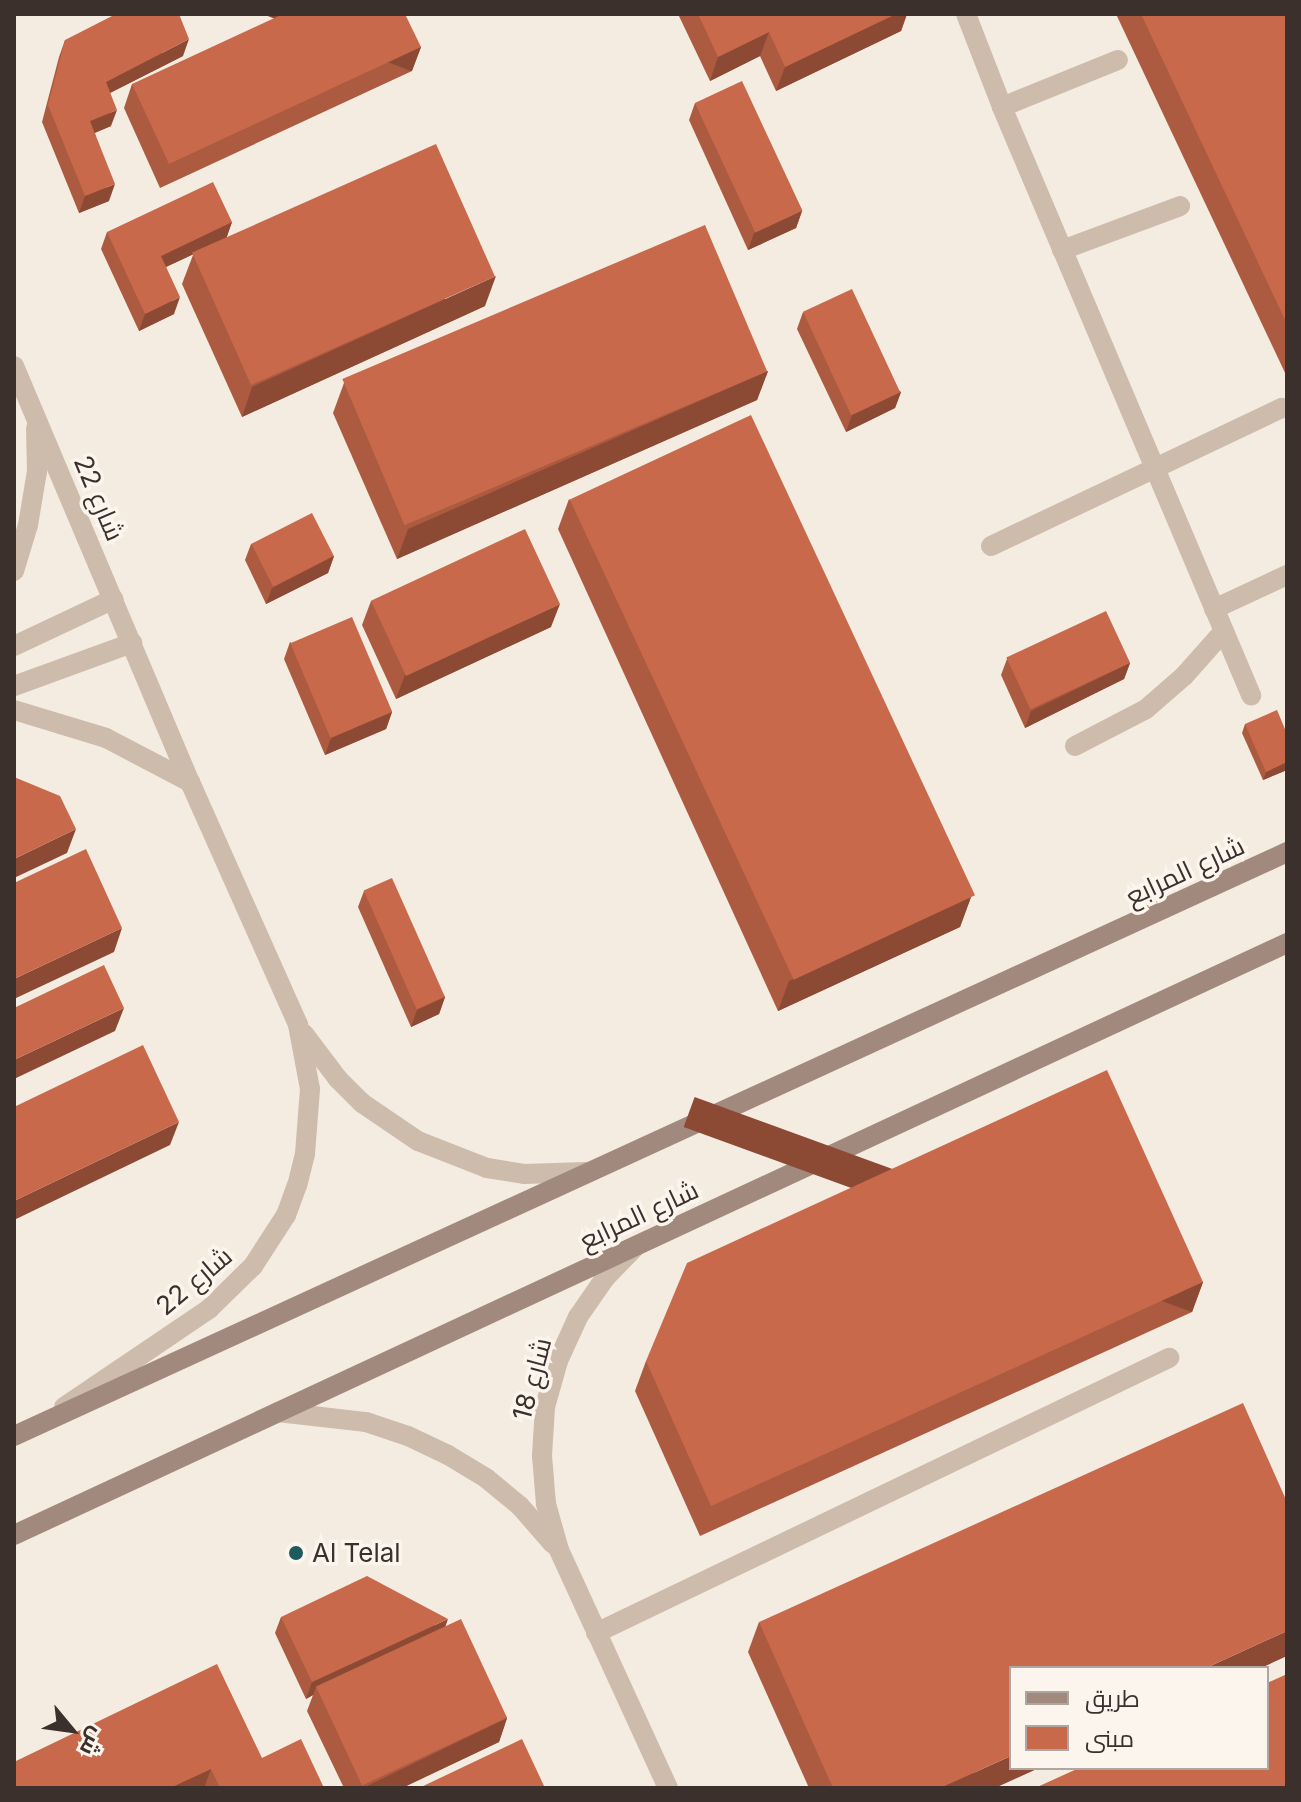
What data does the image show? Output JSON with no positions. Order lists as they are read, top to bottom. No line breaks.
{"streets":{"main road":["شارع المرابع"],"street":["شارع 22","شارع 18"]},"crossings":[["شارع 22","شارع المرابع"],["شارع المرابع","شارع 18"]],"places":["Al Telal"],"legend":["طريق","مبنى"],"north":"bottom right"}
